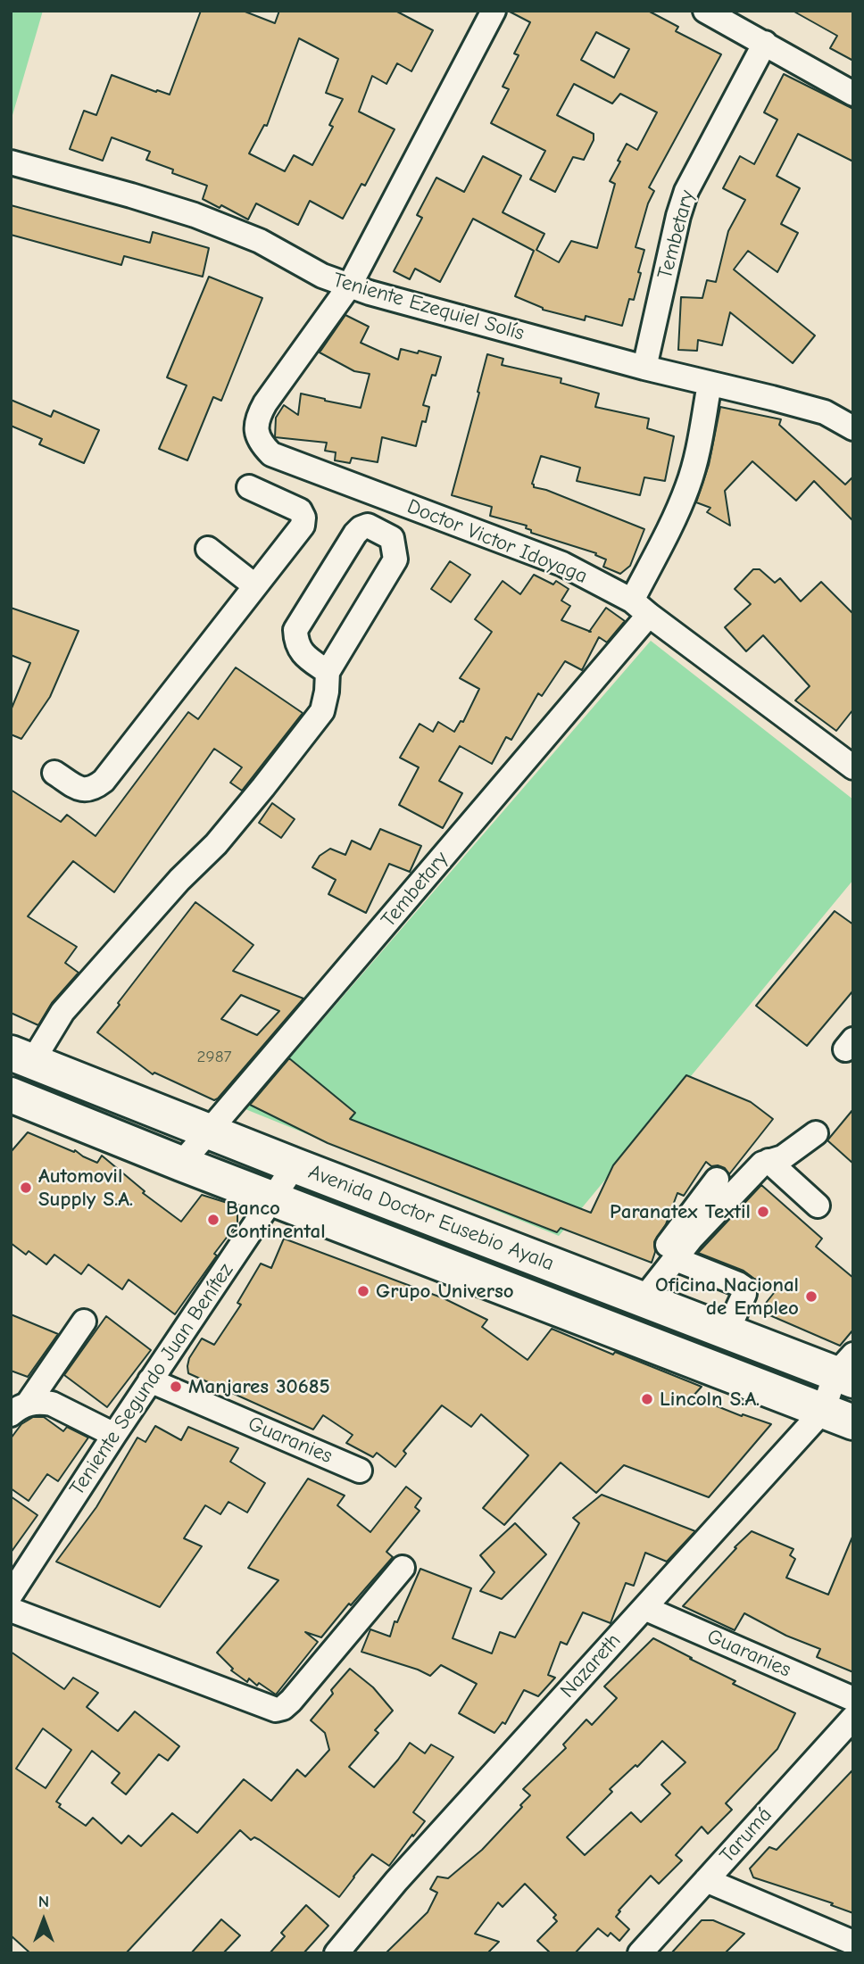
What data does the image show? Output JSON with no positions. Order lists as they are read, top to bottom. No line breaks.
{"streets":{"highway":["Avenida Doctor Eusebio Ayala"],"street":["Tembetary","Teniente Ezequiel Solís","Doctor Victor Idoyaga","Teniente Segundo Juan Benítez","Guaranies","Nazareth","Tarumá"]},"crossings":[["Tembetary","Teniente Ezequiel Solís"],["Tembetary","Doctor Victor Idoyaga"],["Tembetary","Avenida Doctor Eusebio Ayala"],["Teniente Ezequiel Solís","Doctor Victor Idoyaga"],["Avenida Doctor Eusebio Ayala","Teniente Segundo Juan Benítez"],["Avenida Doctor Eusebio Ayala","Nazareth"],["Teniente Segundo Juan Benítez","Guaranies"],["Guaranies","Nazareth"]],"places":["Automovil Supply S.A.","Paranatex Textil","Banco Continental","Grupo Universo","Oficina Nacional de Empleo","Manjares 30685","Lincoln S.A."],"house_numbers":["2987"],"north":"top"}
